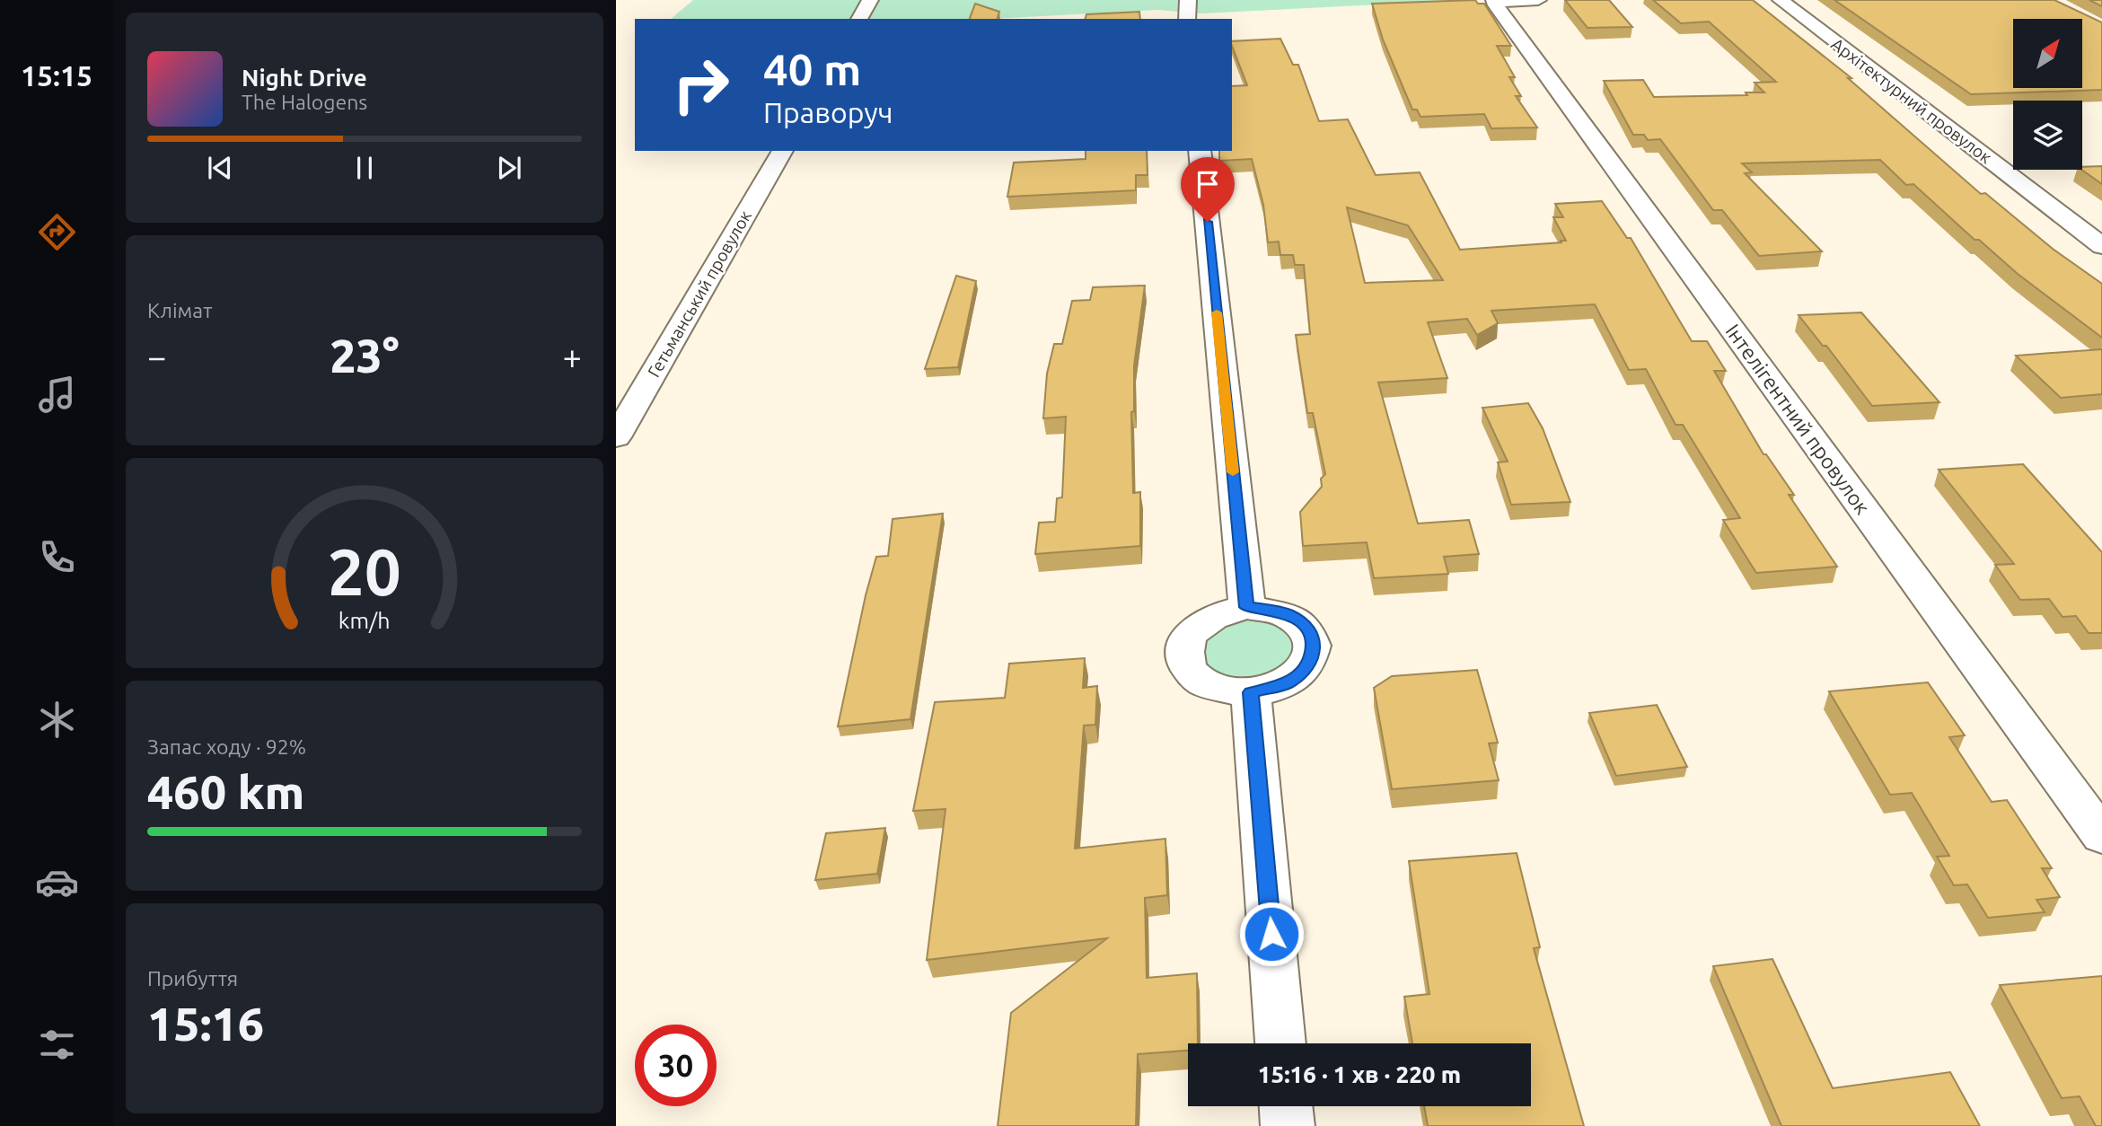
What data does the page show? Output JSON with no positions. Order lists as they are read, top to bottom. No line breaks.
{"streets":{"street":["Архітектурний провулок","Гетьманський провулок","Інтелігентний провулок"]},"north":"top right","page":{"tabs":"15:15","turn":["40 m","Праворуч"],"song":["Night Drive","The Halogens"],"tile":["Клімат",["Запас ходу · 92%","460 km"],["Прибуття","15:16"]],"heat":["−","23°","+"],"limit":"30","trip":"15:16 · 1 хв · 220 m","gauge":["20","km/h"]}}
